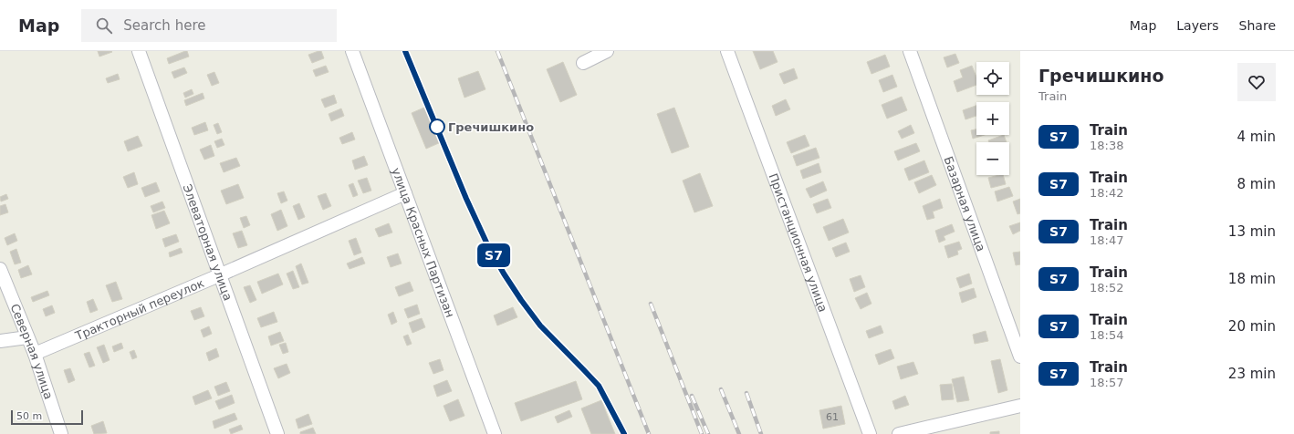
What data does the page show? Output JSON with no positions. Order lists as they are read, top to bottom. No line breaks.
{"streets":{"street":["Базарная улица","Элеваторная улица","улица Красных Партизан","Пристанционная улица","Тракторный переулок","Северная улица"]},"crossings":[["Элеваторная улица","Тракторный переулок"],["улица Красных Партизан","Тракторный переулок"],["Тракторный переулок","Северная улица"]],"places":["Гречишкино"],"house_numbers":["61"],"scale_bar":"50 m","page":{"header":"Map","search":"Search here","nav":["Map","Layers","Share"],"on_map":"S7","heading":["Гречишкино","Train"],"map_buttons":["+","−"],"list":[{"mark":"S7","name":"Train","note":"18:38","value":"4 min"},{"mark":"S7","name":"Train","note":"18:42","value":"8 min"},{"mark":"S7","name":"Train","note":"18:47","value":"13 min"},{"mark":"S7","name":"Train","note":"18:52","value":"18 min"},{"mark":"S7","name":"Train","note":"18:54","value":"20 min"},{"mark":"S7","name":"Train","note":"18:57","value":"23 min"}],"scale":"50 m"}}
